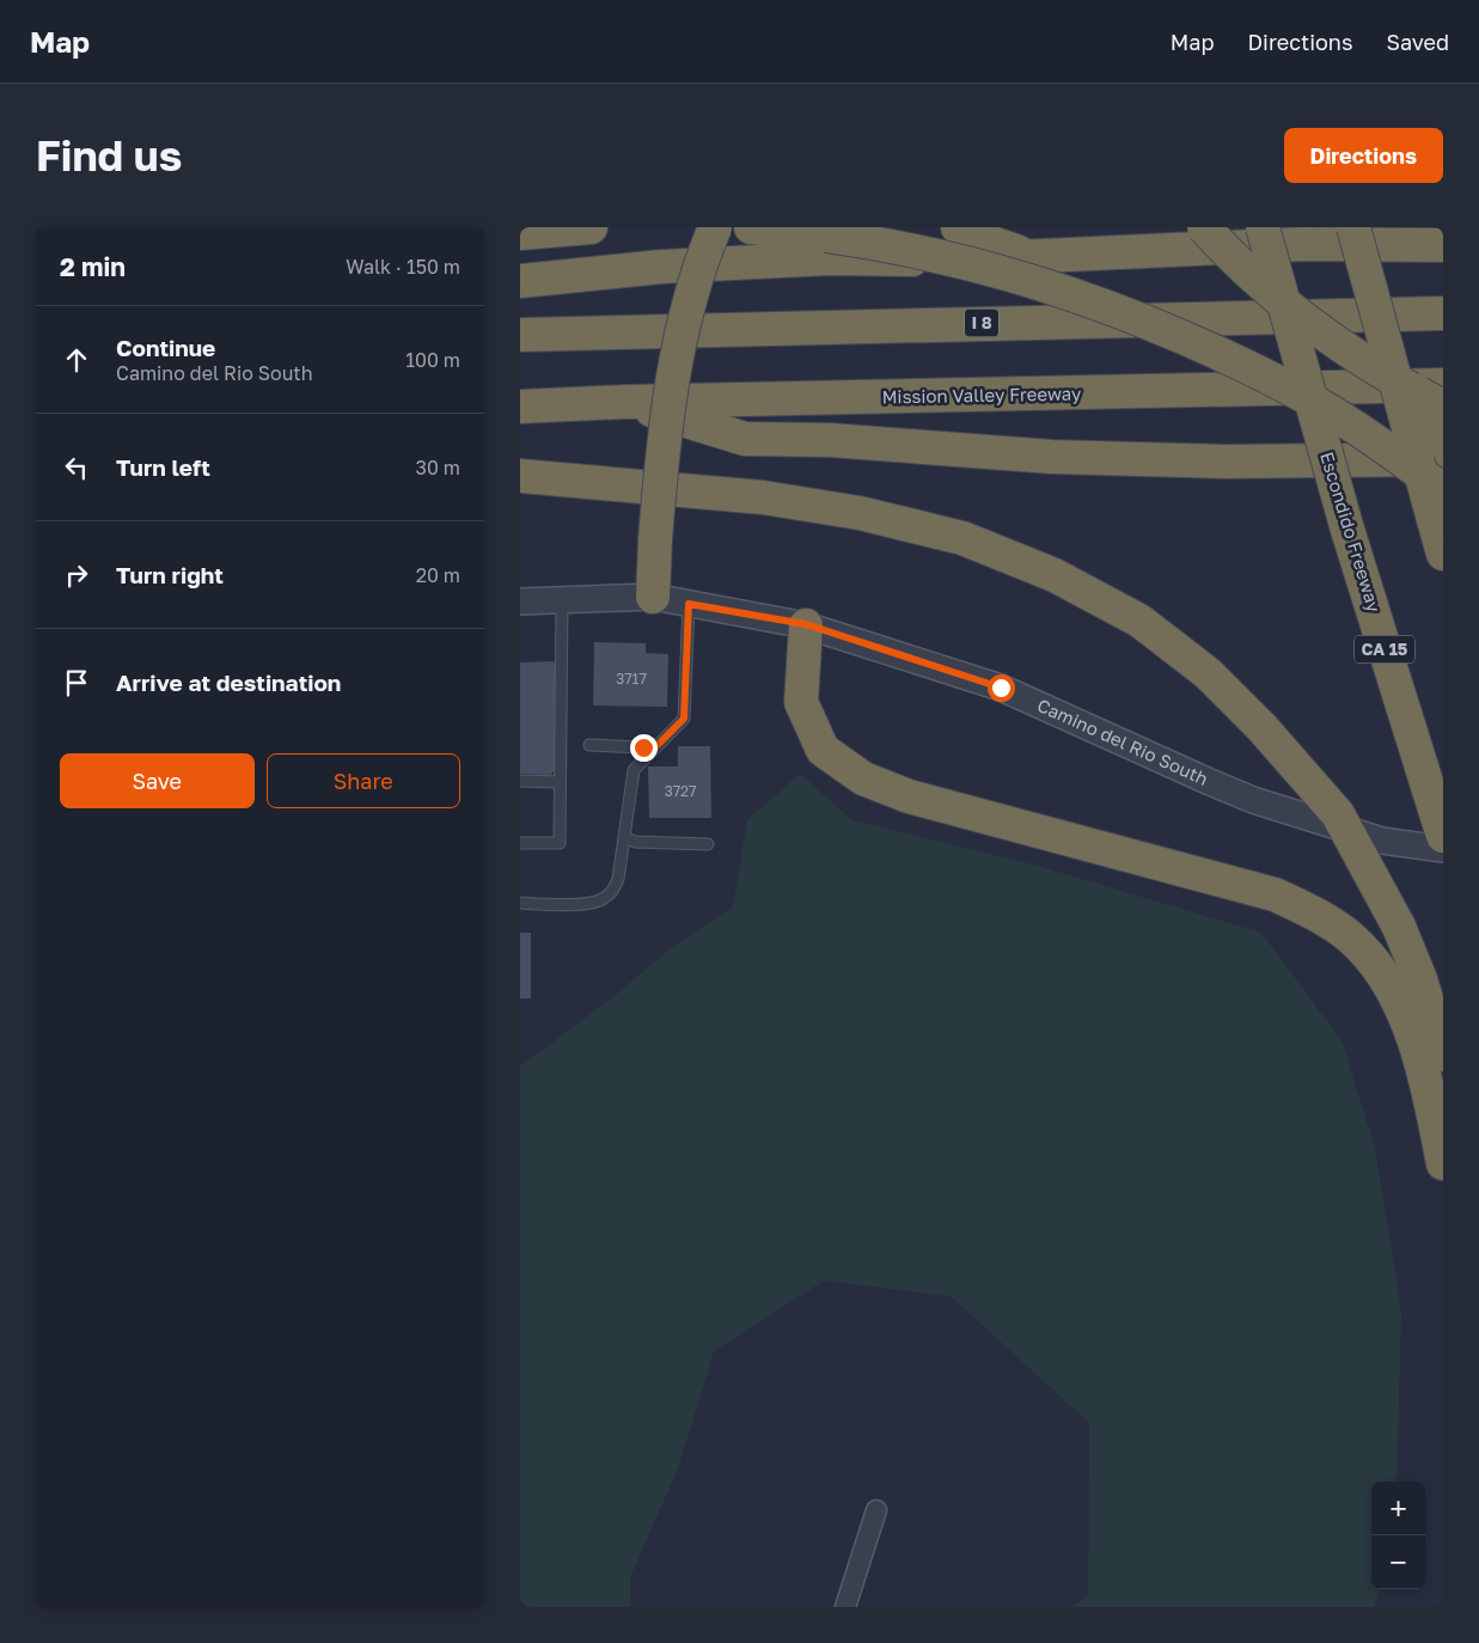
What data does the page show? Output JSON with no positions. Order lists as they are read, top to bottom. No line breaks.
{"streets":{"highway":["I 8","Mission Valley Freeway","Escondido Freeway","CA 15"],"street":["Camino del Rio South"]},"house_numbers":["3717","3727"],"page":{"header":"Map","nav":["Map","Directions","Saved"],"buttons":["Directions",["Save","Share"]],"title":"Find us","heading":["2 min","Walk · 150 m"],"list":[["Continue","Camino del Rio South","100 m"],["Turn left","30 m"],["Turn right","20 m"],"Arrive at destination"],"map_buttons":["+","−"]}}
